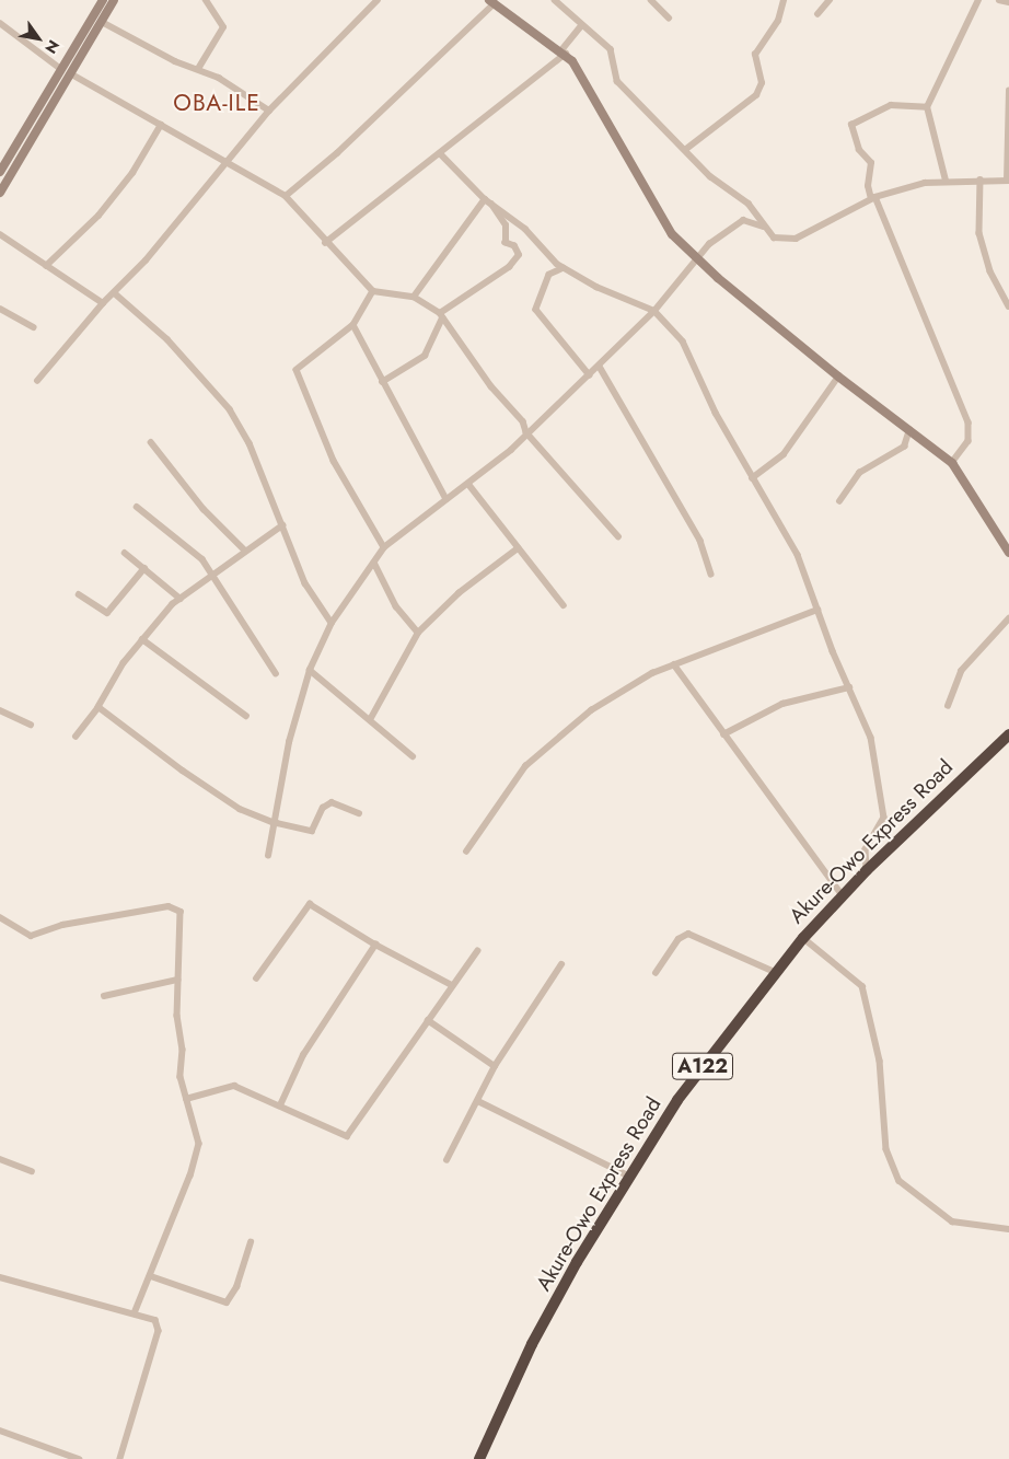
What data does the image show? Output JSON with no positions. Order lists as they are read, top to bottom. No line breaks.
{"streets":{"highway":["Akure-Owo Express Road","A122"]},"districts":["OBA-ILE"],"north":"bottom right"}
